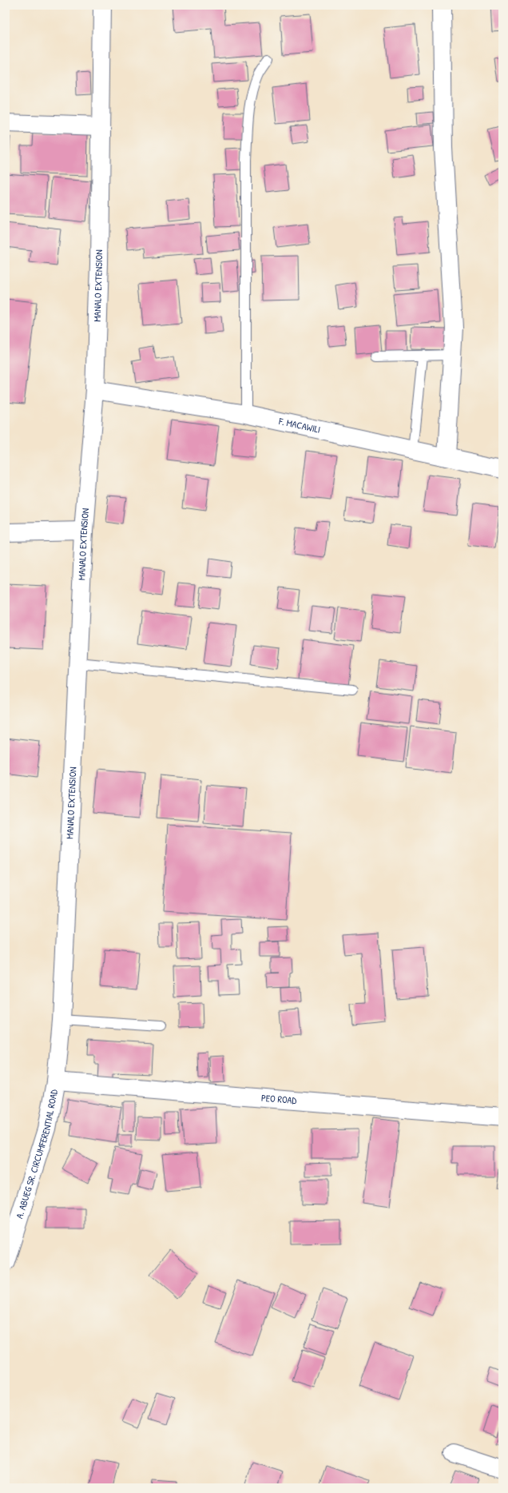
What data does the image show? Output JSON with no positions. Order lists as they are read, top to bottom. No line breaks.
{"streets":{"street":["MANALO EXTENSION","F. MACAWILI","PEO ROAD","A. ABUEG SR. CIRCUMFERENTIAL ROAD"]},"crossings":[["MANALO EXTENSION","F. MACAWILI"],["MANALO EXTENSION","PEO ROAD"],["MANALO EXTENSION","A. ABUEG SR. CIRCUMFERENTIAL ROAD"],["PEO ROAD","A. ABUEG SR. CIRCUMFERENTIAL ROAD"]]}
